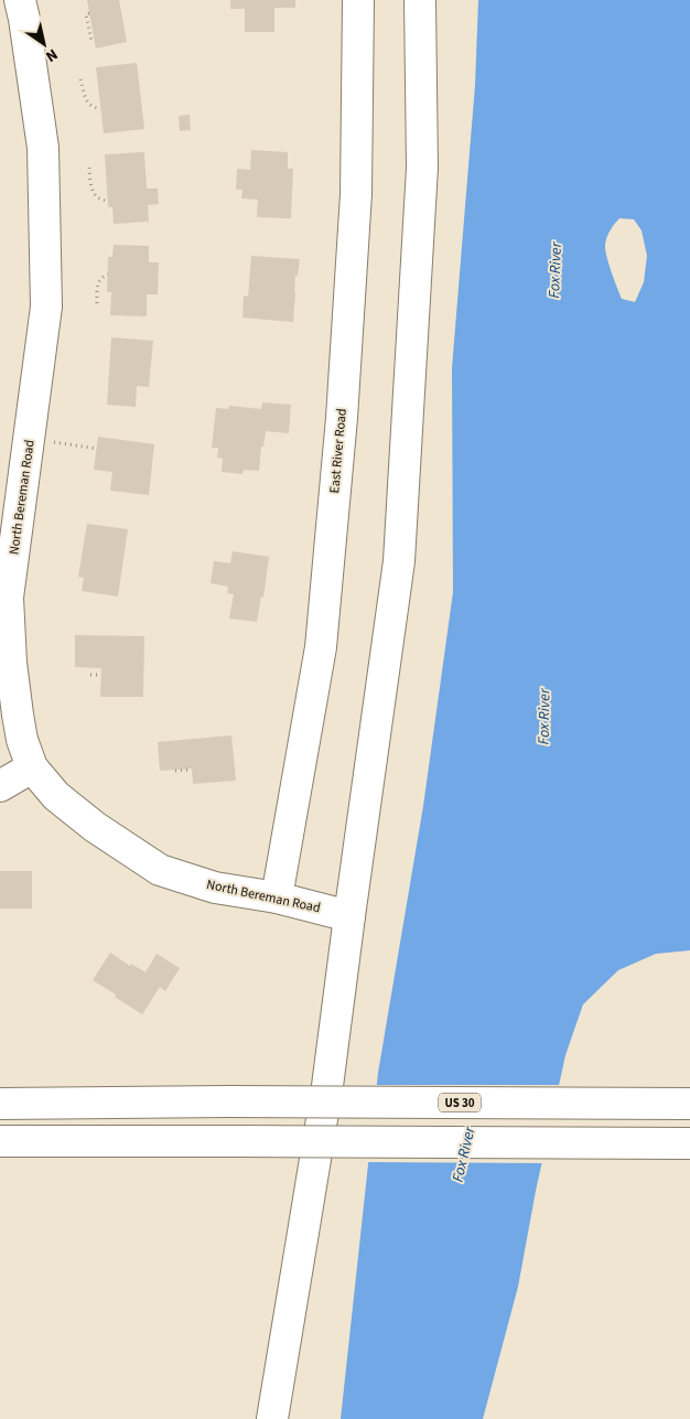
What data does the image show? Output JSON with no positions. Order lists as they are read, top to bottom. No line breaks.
{"streets":{"street":["East River Road","North Bereman Road","US 30"]},"crossings":[["East River Road","North Bereman Road"]],"water":["Fox River"],"north":"bottom right"}
